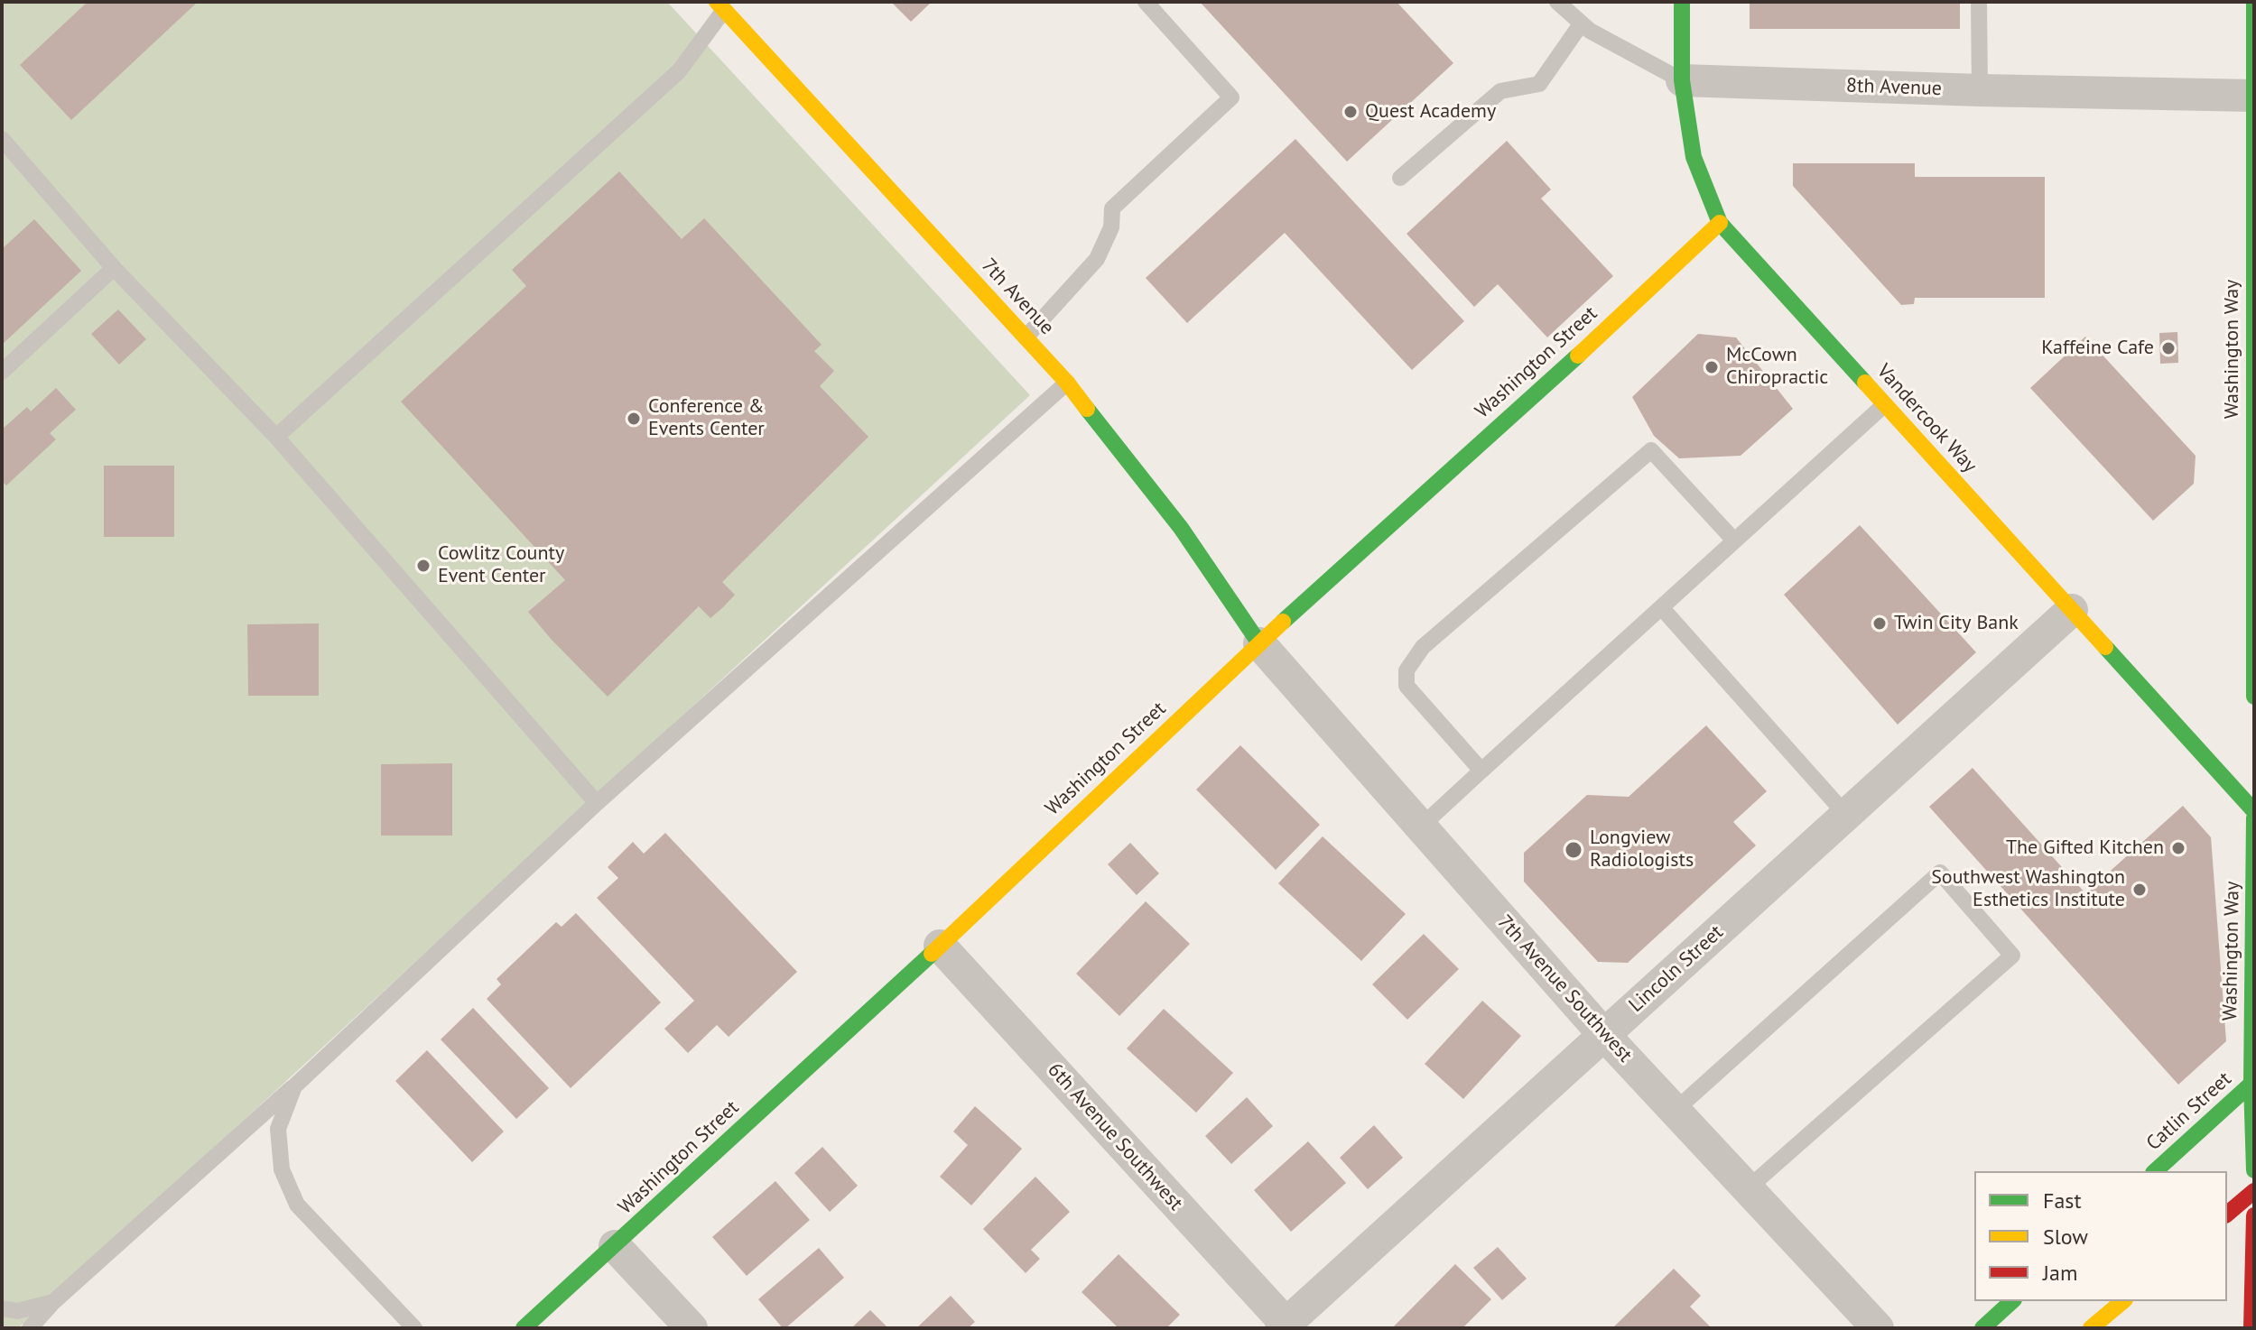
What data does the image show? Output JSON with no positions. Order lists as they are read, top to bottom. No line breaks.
{"streets":{"street":["8th Avenue","7th Avenue","Washington Way","Washington Street","Vandercook Way","Lincoln Street","7th Avenue Southwest","Catlin Street","6th Avenue Southwest"]},"crossings":[["8th Avenue","Washington Way"],["8th Avenue","Vandercook Way"],["7th Avenue","Washington Street"],["7th Avenue","7th Avenue Southwest"],["Washington Way","Catlin Street"],["Washington Street","Vandercook Way"],["Washington Street","7th Avenue Southwest"],["Washington Street","6th Avenue Southwest"],["Vandercook Way","Lincoln Street"],["Lincoln Street","7th Avenue Southwest"],["Lincoln Street","6th Avenue Southwest"]],"places":["Quest Academy","Kaffeine Cafe","McCown Chiropractic","Conference & Events Center","Cowlitz County Event Center","Twin City Bank","The Gifted Kitchen","Longview Radiologists","Southwest Washington Esthetics Institute"],"legend":["Fast","Slow","Jam"]}
